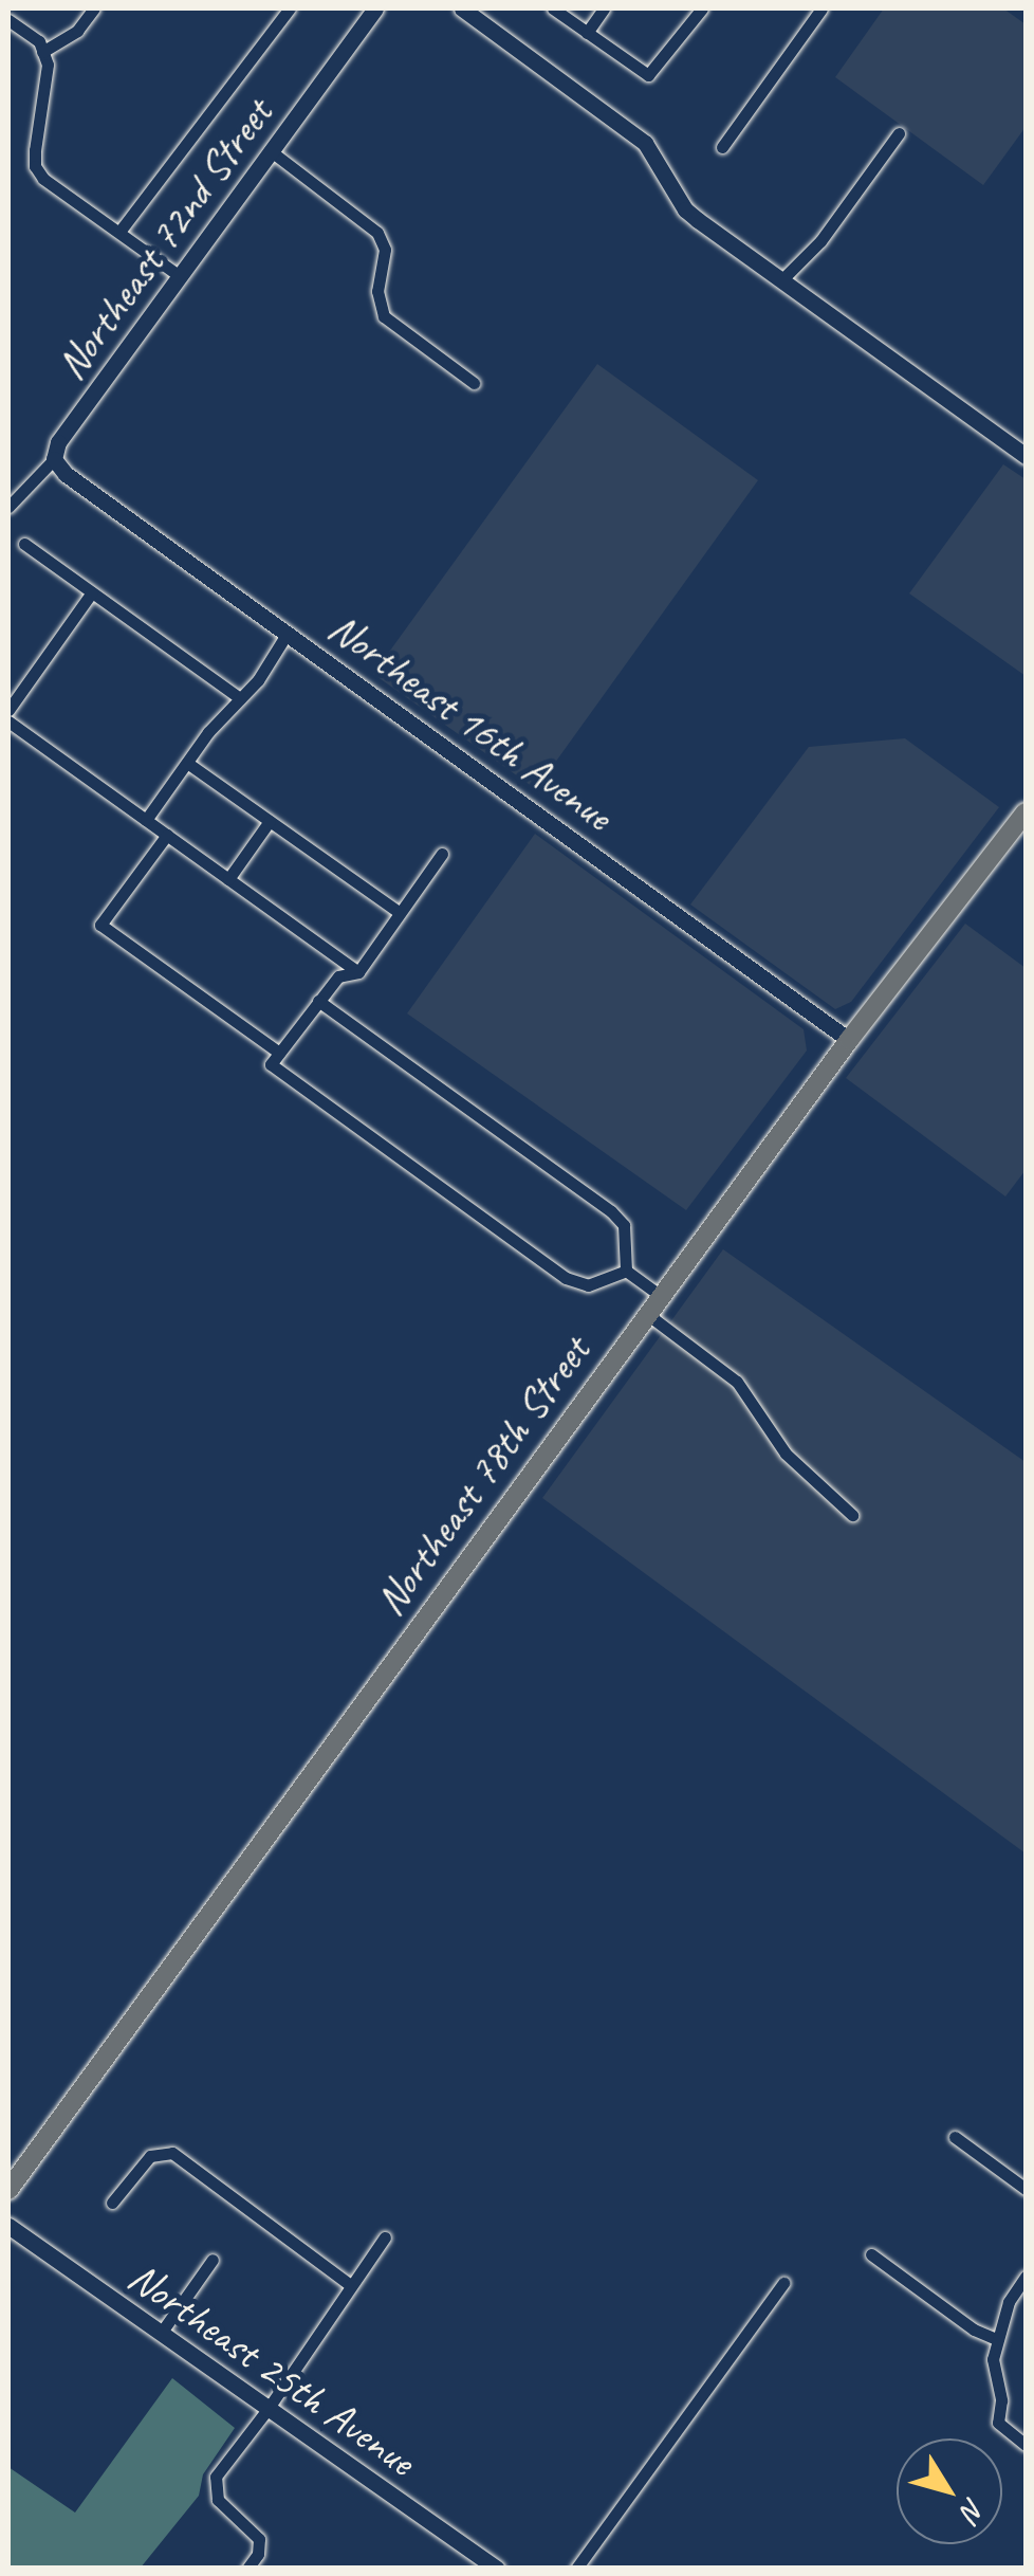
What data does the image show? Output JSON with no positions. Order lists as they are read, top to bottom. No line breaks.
{"streets":{"main road":["Northeast 78th Street"],"street":["Northeast 72nd Street","Northeast 16th Avenue","Northeast 25th Avenue"]},"crossings":[["Northeast 72nd Street","Northeast 16th Avenue"],["Northeast 16th Avenue","Northeast 78th Street"]],"north":"bottom right"}
